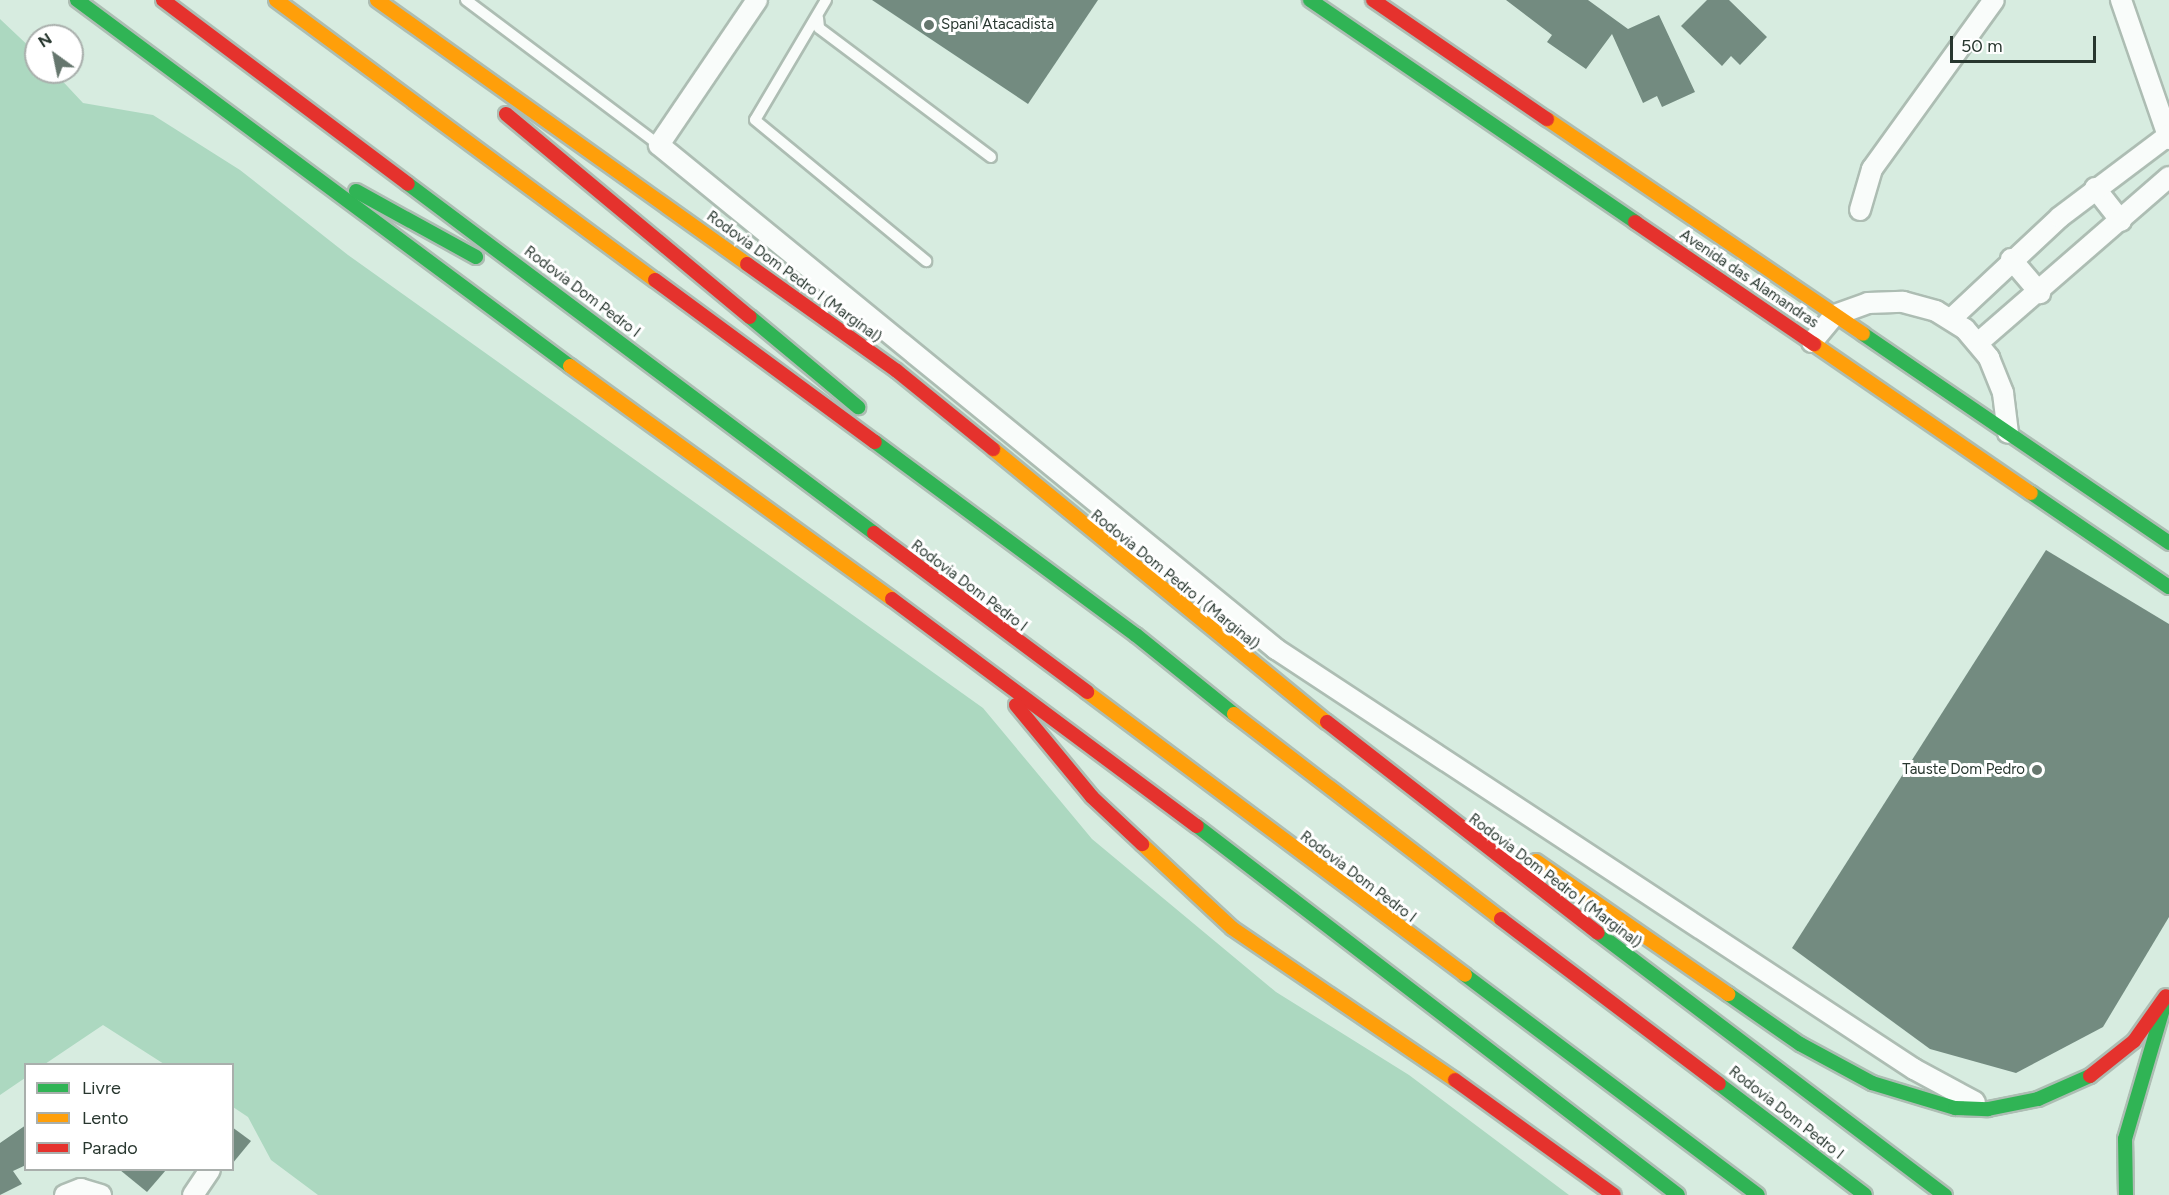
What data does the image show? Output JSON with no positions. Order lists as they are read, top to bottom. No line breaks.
{"streets":{"main road":["Rodovia Dom Pedro I (Marginal)","Avenida das Alamandras","Rodovia Dom Pedro I"]},"places":["Spani Atacadista","Tauste Dom Pedro"],"legend":["Livre","Lento","Parado"],"scale_bar":"50 m","north":"top left"}
